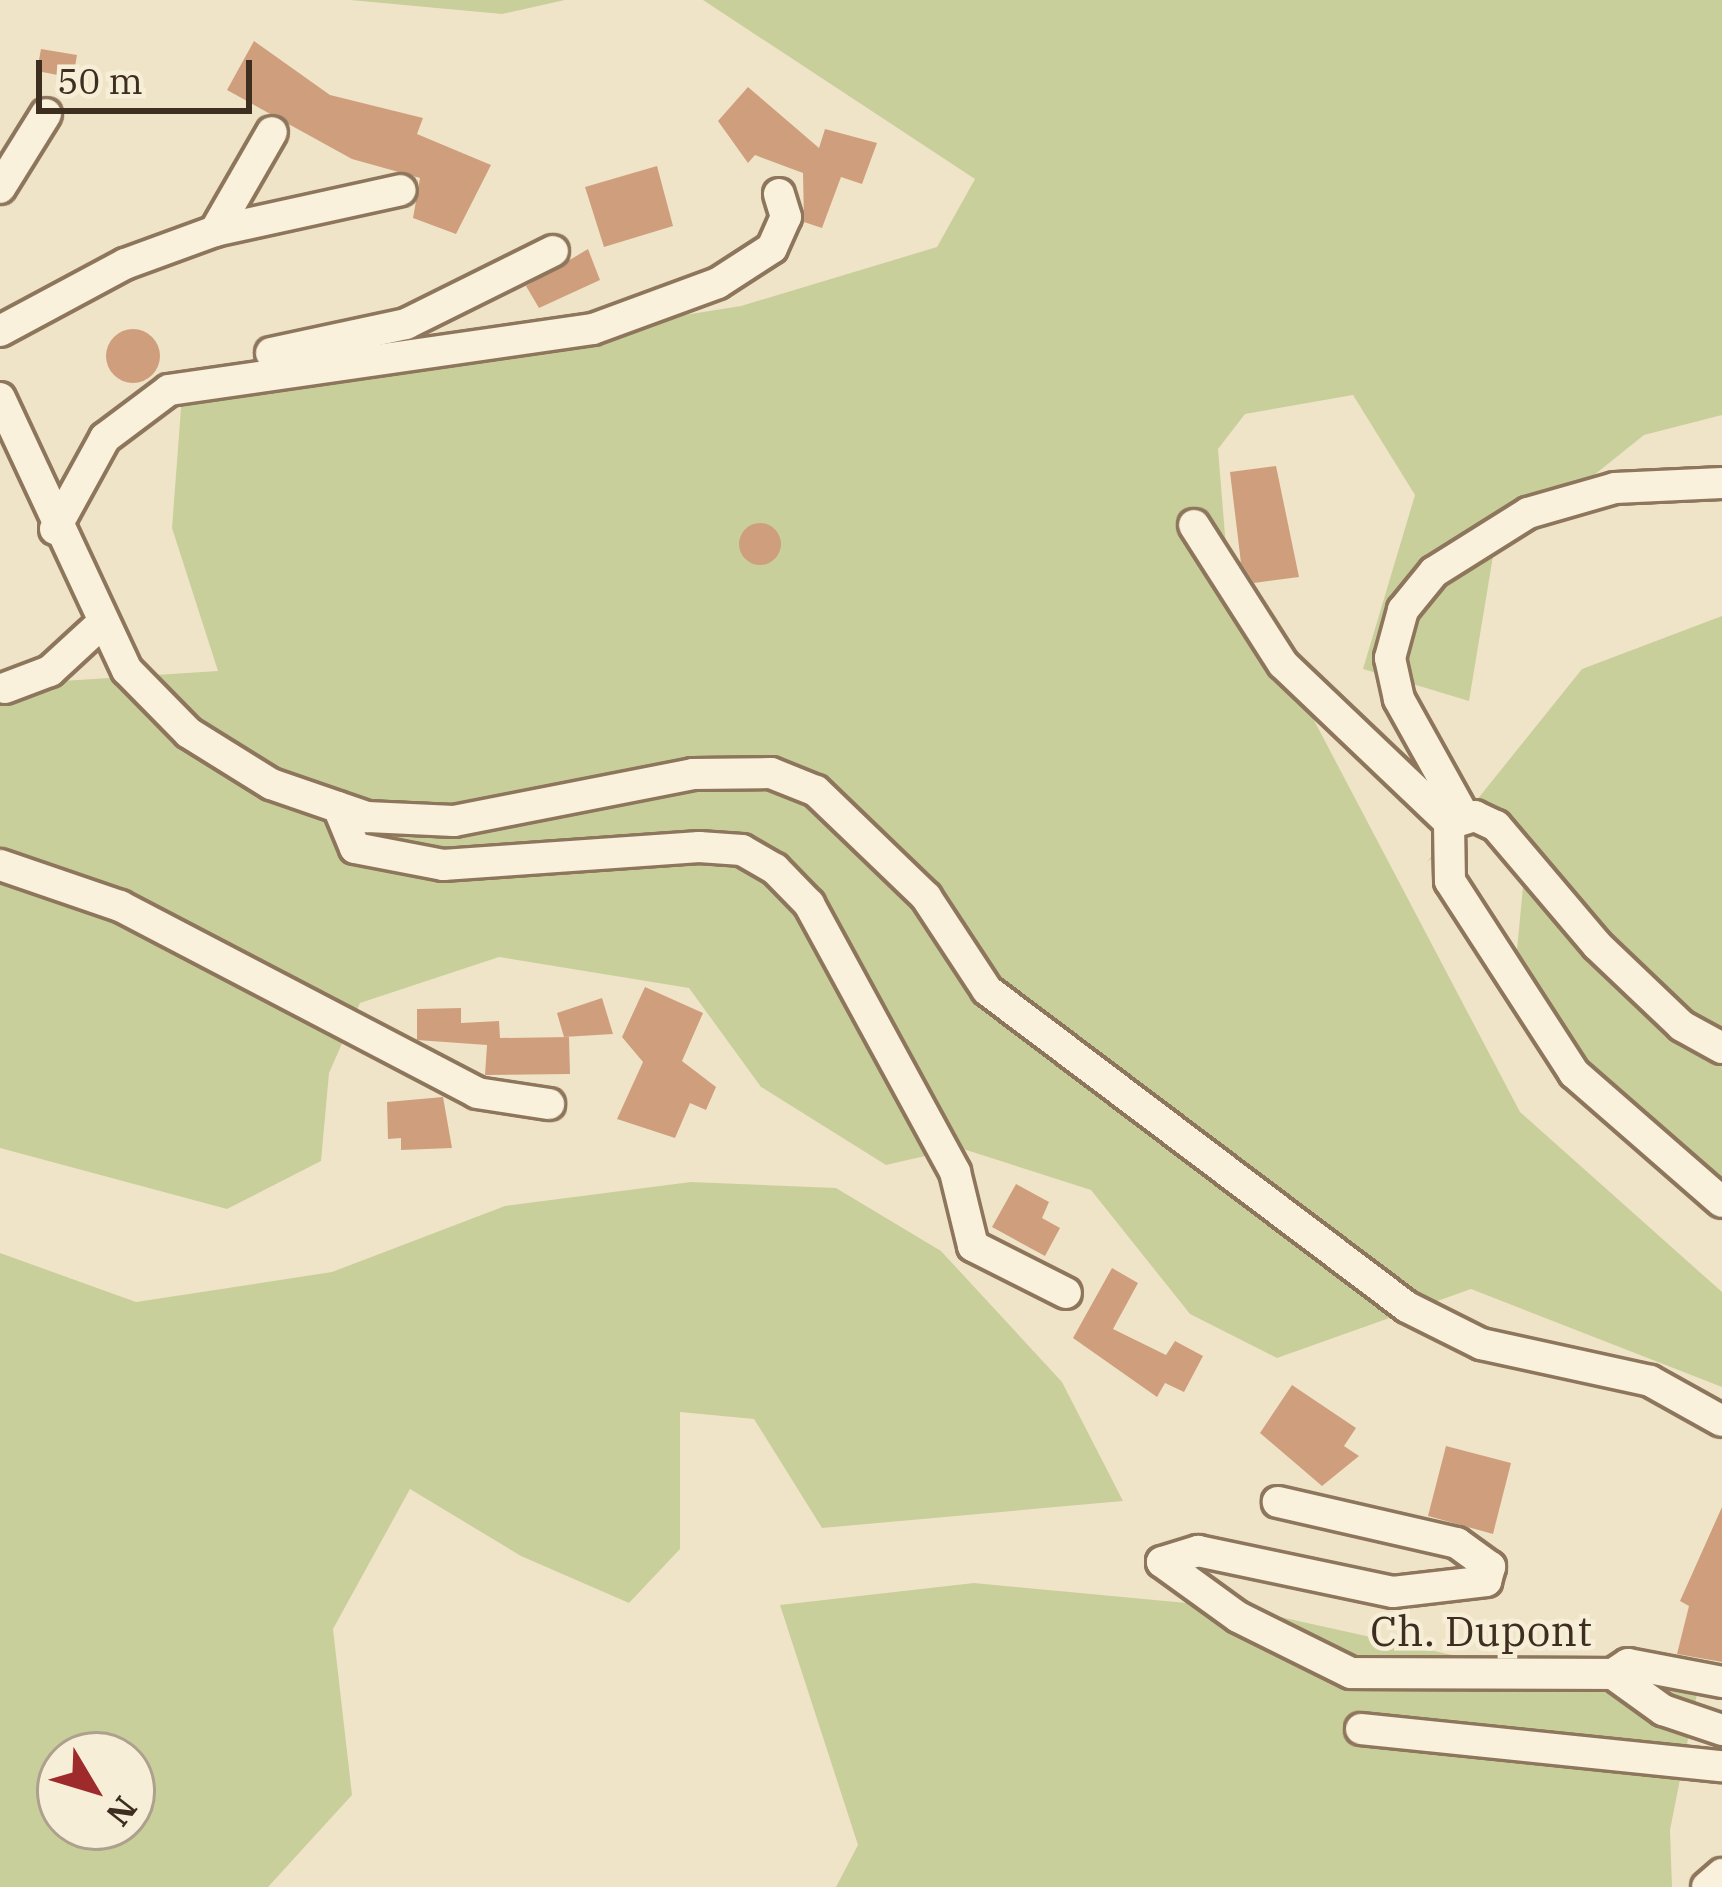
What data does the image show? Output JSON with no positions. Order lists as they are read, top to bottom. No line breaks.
{"streets":{"street":["Ch. Dupont"]},"scale_bar":"50 m","north":"bottom right"}
